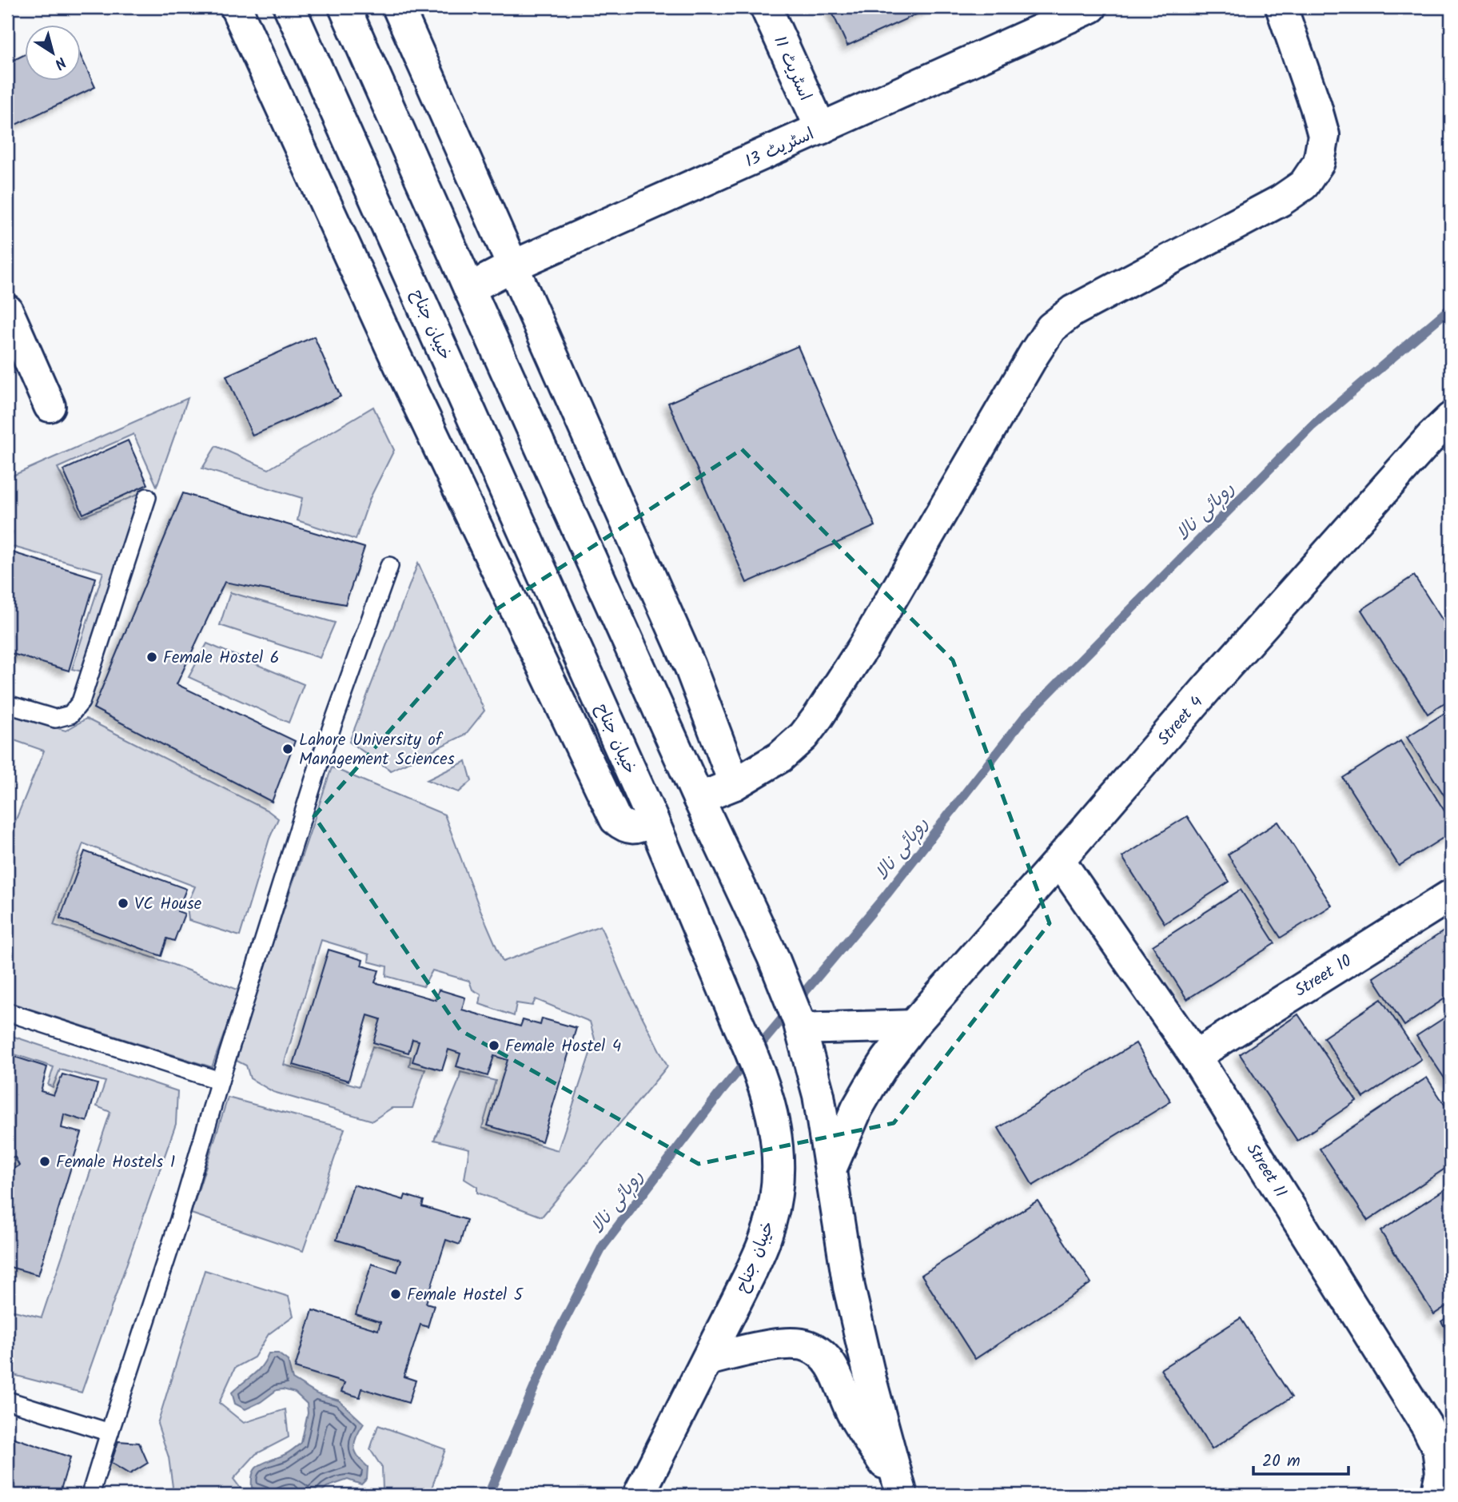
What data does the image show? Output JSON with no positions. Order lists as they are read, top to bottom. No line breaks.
{"streets":{"street":["اسٹریٹ 11","اسٹریٹ 13","خیبان جناح","Street 4","Street 10","Street 11"]},"crossings":[["اسٹریٹ 11","اسٹریٹ 13"],["Street 4","Street 11"],["Street 10","Street 11"]],"water":["روہائی نالا"],"places":["Female Hostel 6","Lahore University of Management Sciences","VC House","Female Hostel 4","Female Hostels 1","Female Hostel 5"],"scale_bar":"20 m","north":"bottom right"}
